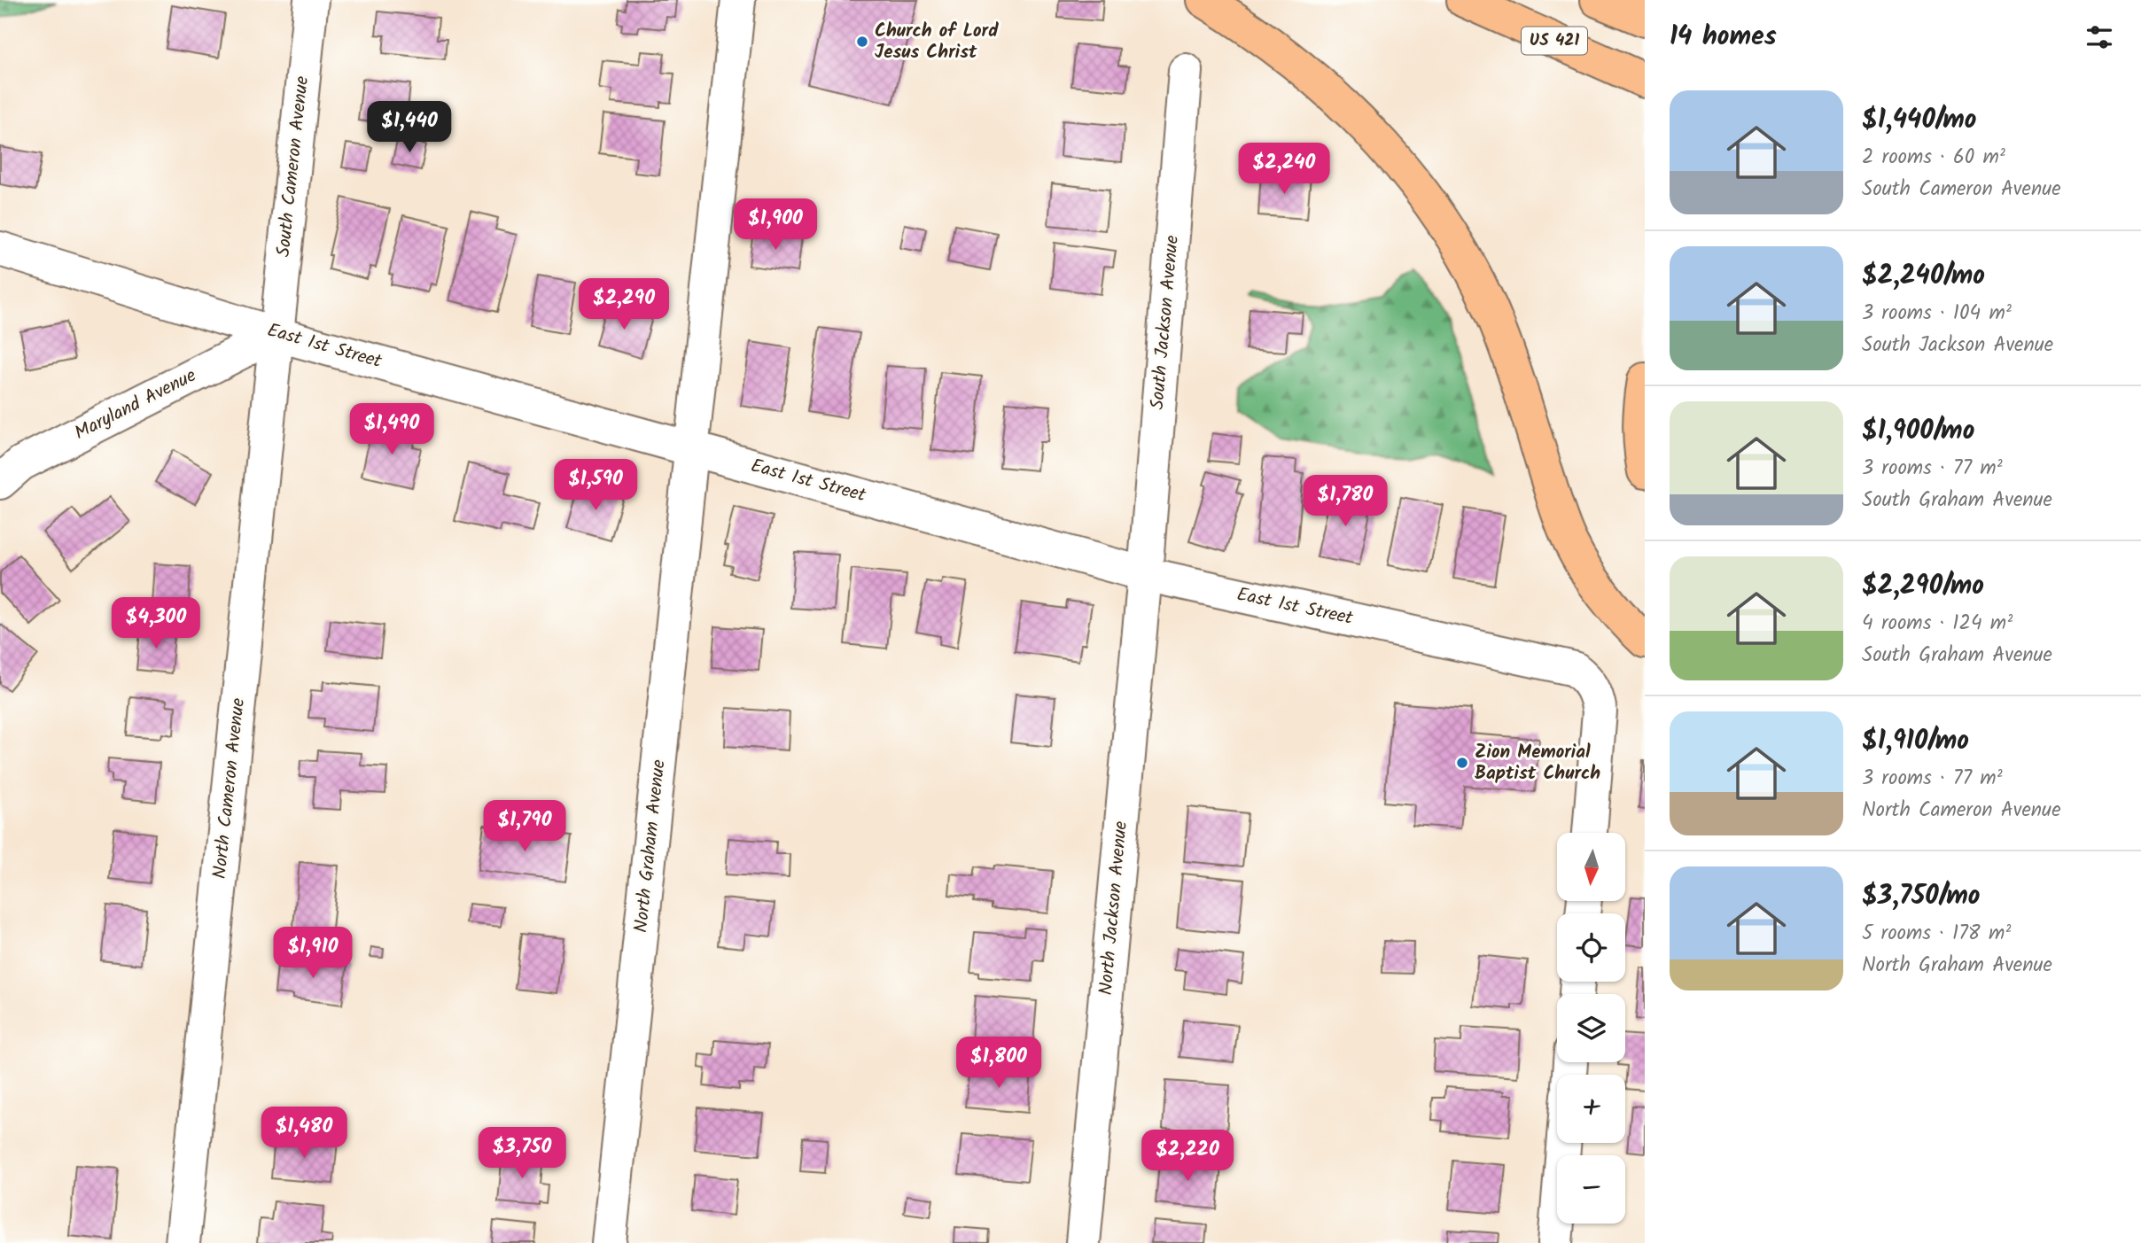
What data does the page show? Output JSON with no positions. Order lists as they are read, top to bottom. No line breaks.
{"streets":{"highway":["US 421"],"street":["South Cameron Avenue","South Jackson Avenue","East 1st Street","Maryland Avenue","North Cameron Avenue","North Graham Avenue","North Jackson Avenue"]},"crossings":[["South Cameron Avenue","East 1st Street"],["South Cameron Avenue","Maryland Avenue"],["South Cameron Avenue","North Cameron Avenue"],["South Jackson Avenue","East 1st Street"],["South Jackson Avenue","North Jackson Avenue"],["East 1st Street","Maryland Avenue"],["East 1st Street","North Cameron Avenue"],["East 1st Street","North Graham Avenue"],["East 1st Street","North Jackson Avenue"],["Maryland Avenue","North Cameron Avenue"]],"places":["Church of Lord Jesus Christ","Zion Memorial Baptist Church"],"north":"bottom","page":{"heading":"14 homes","list":[{"name":"$1,440/mo","note":"2 rooms · 60 m² · South Cameron Avenue"},{"name":"$2,240/mo","note":"3 rooms · 104 m² · South Jackson Avenue"},{"name":"$1,900/mo","note":"3 rooms · 77 m² · South Graham Avenue"},{"name":"$2,290/mo","note":"4 rooms · 124 m² · South Graham Avenue"},{"name":"$1,910/mo","note":"3 rooms · 77 m² · North Cameron Avenue"},{"name":"$3,750/mo","note":"5 rooms · 178 m² · North Graham Avenue"}],"price":["$1,440","$2,240","$1,900","$2,290","$1,490","$1,590","$1,780","$4,300","$1,790","$1,910","$1,800","$1,480","$3,750","$2,220"],"map_buttons":["+","−"]}}
